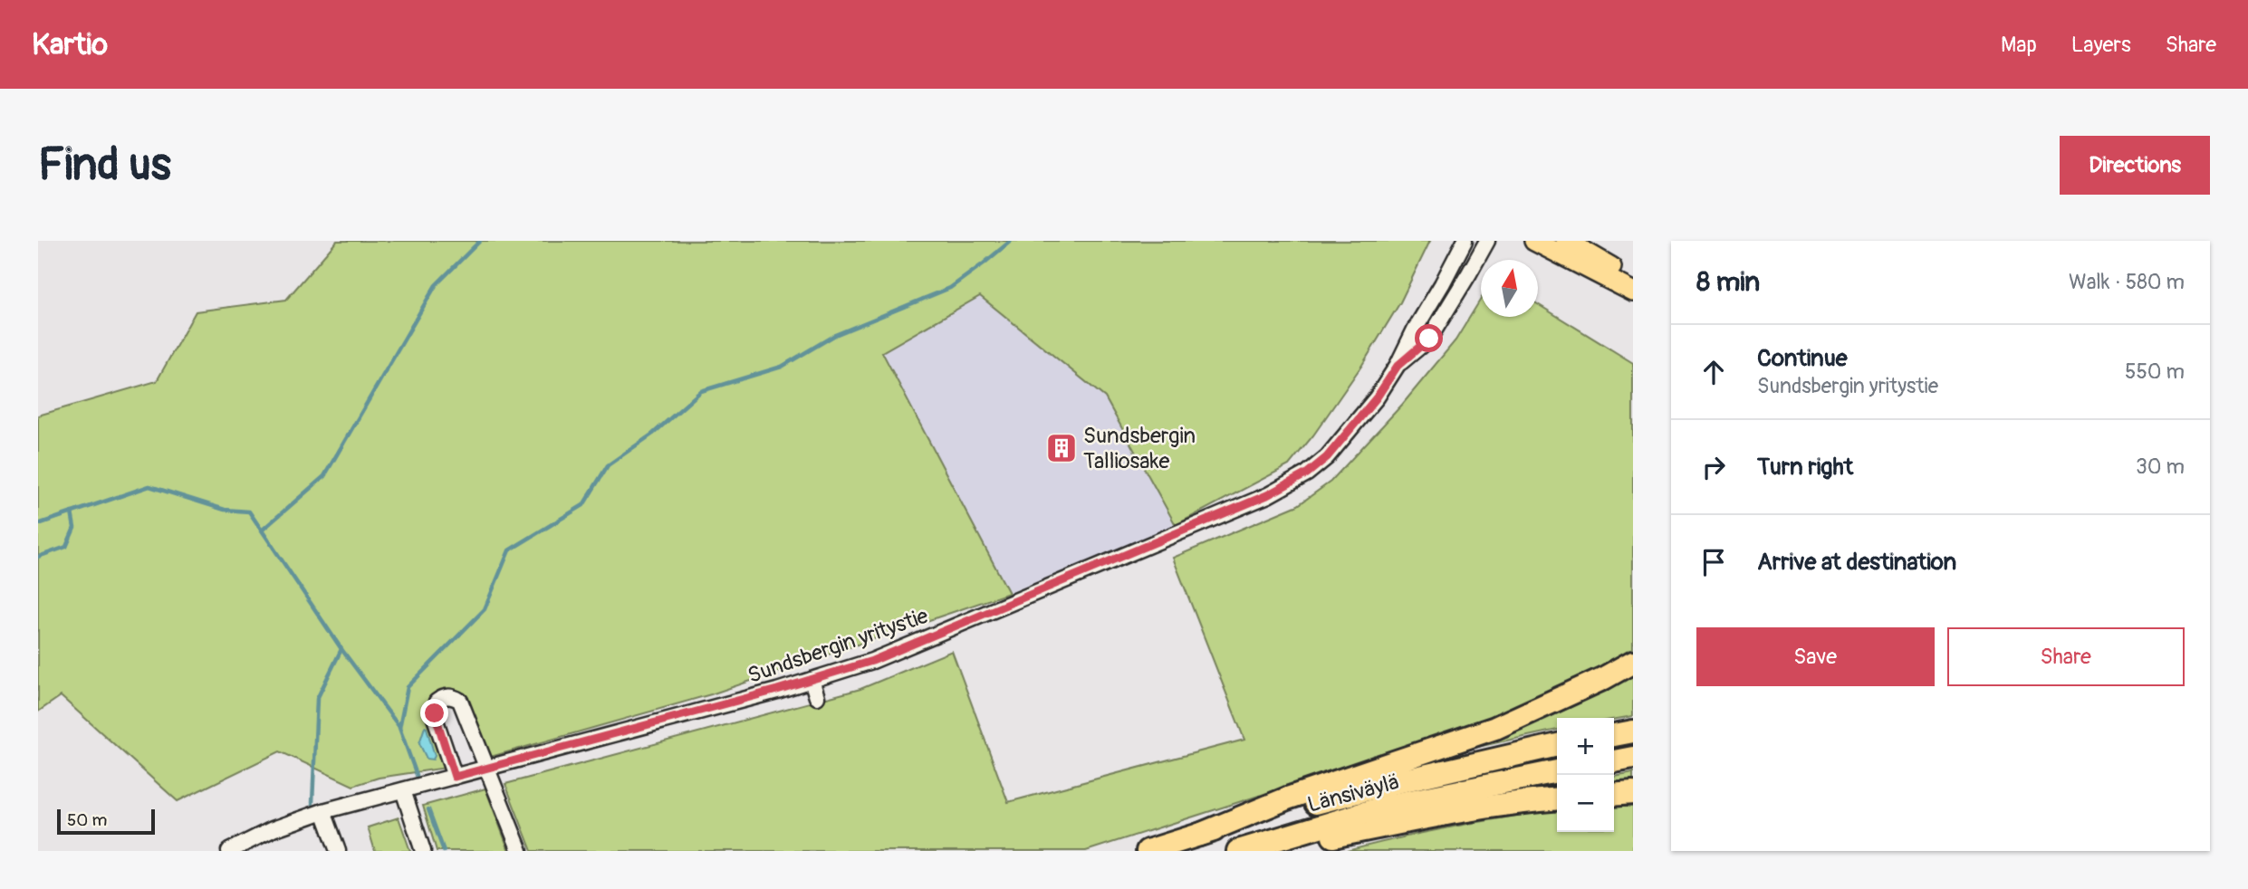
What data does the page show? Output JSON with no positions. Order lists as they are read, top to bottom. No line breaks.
{"streets":{"highway":["Länsiväylä"],"street":["Sundsbergin yritystie"]},"places":{"building":["Sundsbergin Talliosake"]},"scale_bar":"50 m","north":"top","page":{"header":"Kartio","nav":["Map","Layers","Share"],"buttons":["Directions",["Save","Share"]],"title":"Find us","heading":["8 min","Walk · 580 m"],"list":[["Continue","Sundsbergin yritystie","550 m"],["Turn right","30 m"],"Arrive at destination"],"map_buttons":["+","−"],"scale":"50 m"}}
